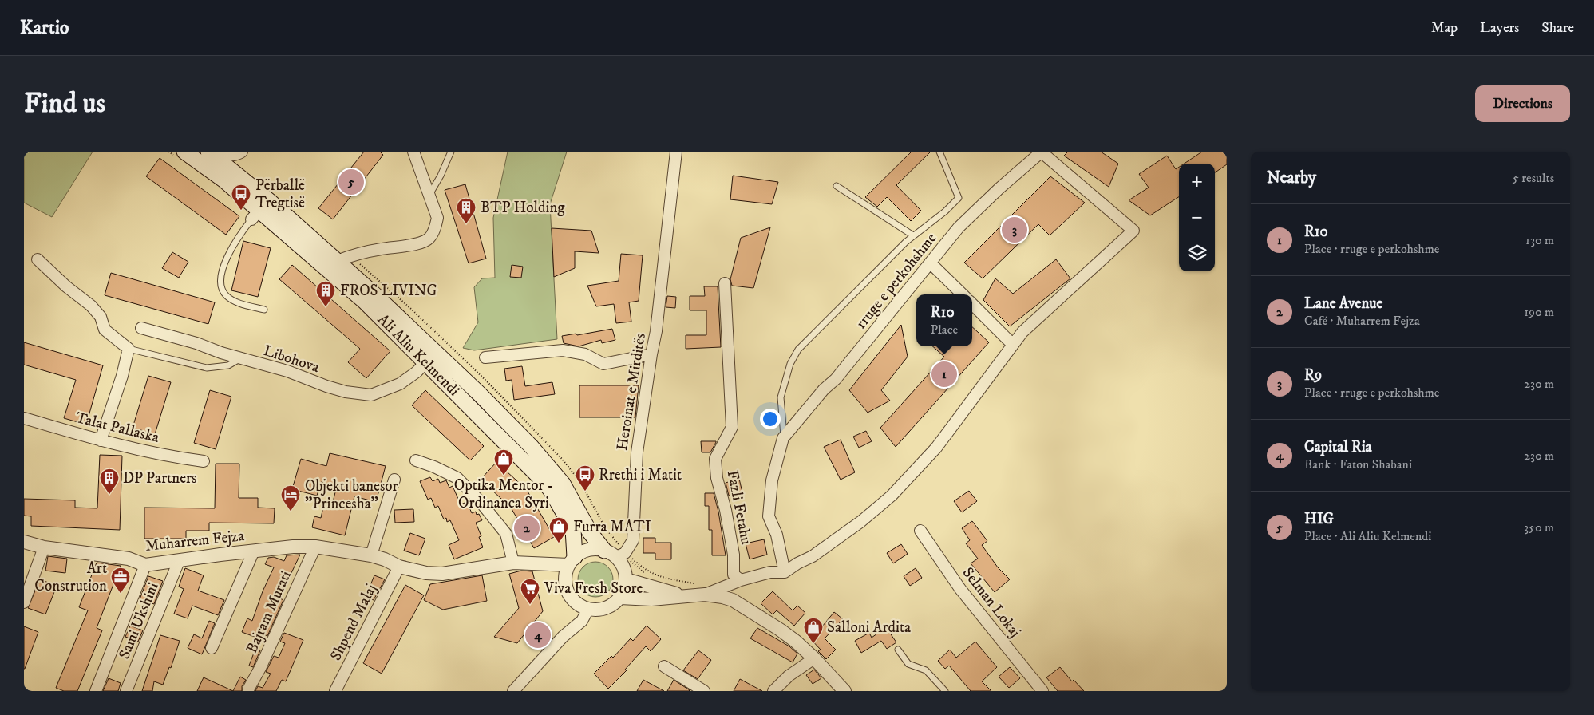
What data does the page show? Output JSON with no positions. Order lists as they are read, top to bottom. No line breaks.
{"streets":{"main road":["Ali Aliu Kelmendi"],"street":["rruge e perkohshme","Libohova","Heroinat e Mirditës","Talat Pallaska","Fazli Fetahu","Muharrem Fejza","Selman Lokaj","Bajram Murati","Sami Ukshini","Shpend Malaj"]},"crossings":[["Ali Aliu Kelmendi","Libohova"],["Ali Aliu Kelmendi","Heroinat e Mirditës"],["Ali Aliu Kelmendi","Muharrem Fejza"],["Heroinat e Mirditës","Muharrem Fejza"],["Muharrem Fejza","Bajram Murati"],["Muharrem Fejza","Sami Ukshini"],["Muharrem Fejza","Shpend Malaj"]],"places":{"bus stop":["Përballë Tregtisë","Rrethi i Matit"],"building":["BTP Holding","FROS LIVING","DP Partners"],"shop":["Optika Mentor - Ordinanca Syri","Furra MATI","Salloni Ardita"],"hotel":["Objekti banesor \"Princesha\""],"office":["Art Constrution"],"supermarket":["Viva Fresh Store"]},"page":{"header":"Kartio","nav":["Map","Layers","Share"],"buttons":"Directions","title":"Find us","heading":["Nearby","5 results"],"map_buttons":["+","−"],"pins":["5","3","1","2","4"],"list":[{"mark":"1","name":"R10","note":"Place · rruge e perkohshme","value":"130 m"},{"mark":"2","name":"Lane Avenue","note":"Café · Muharrem Fejza","value":"190 m"},{"mark":"3","name":"R9","note":"Place · rruge e perkohshme","value":"230 m"},{"mark":"4","name":"Capital Ria","note":"Bank · Faton Shabani","value":"230 m"},{"mark":"5","name":"HIG","note":"Place · Ali Aliu Kelmendi","value":"350 m"}],"popup":["R10","Place"]}}
